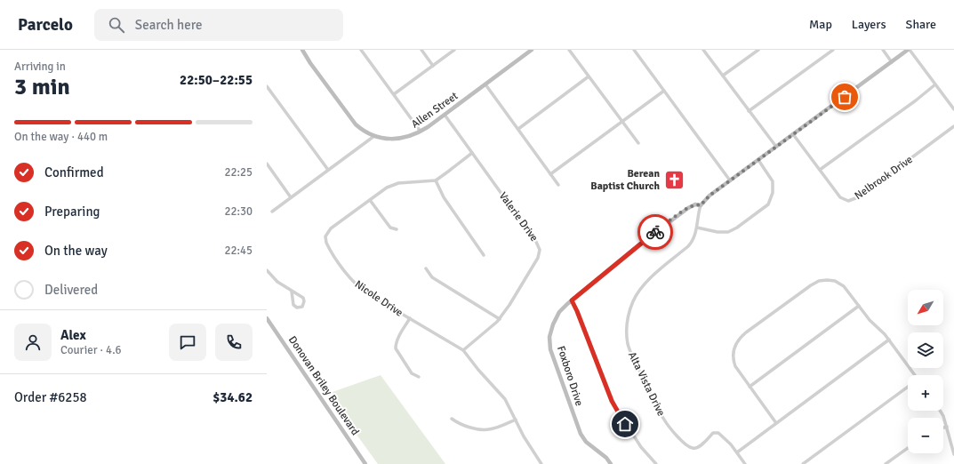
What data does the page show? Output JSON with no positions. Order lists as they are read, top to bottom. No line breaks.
{"streets":{"street":["Allen Street","Nelbrook Drive","Valerie Drive","Nicole Drive","Foxboro Drive","Alta Vista Drive","Donovan Briley Boulevard"]},"crossings":[["Allen Street","Valerie Drive"],["Valerie Drive","Nicole Drive"],["Foxboro Drive","Alta Vista Drive"]],"places":{"church":["Berean Baptist Church"]},"north":"bottom left","page":{"header":"Parcelo","search":"Search here","nav":["Map","Layers","Share"],"heading":["3 min","Arriving in","22:50–22:55"],"panel":["Alex","Courier · 4.6","Order #6258","$34.62"],"bar":"On the way · 440 m","list":[["Confirmed","22:25"],["Preparing","22:30"],["On the way","22:45"],"Delivered"],"map_buttons":["+","−"]}}
